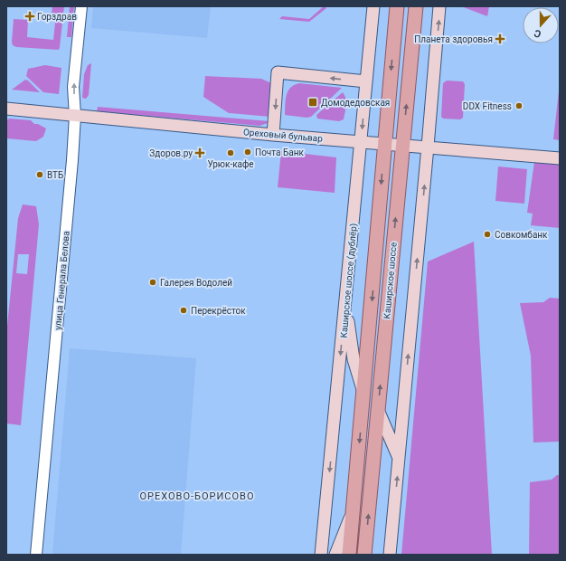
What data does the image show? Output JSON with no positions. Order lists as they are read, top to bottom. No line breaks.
{"streets":{"main road":["Ореховый бульвар","Каширское шоссе (дублёр)","Каширское шоссе"],"street":["улица Генерала Белова"]},"crossings":[["Ореховый бульвар","улица Генерала Белова"],["Ореховый бульвар","Каширское шоссе (дублёр)"],["Ореховый бульвар","Каширское шоссе"]],"districts":["ОРЕХОВО-БОРИСОВО"],"places":{"health":["Горздрав","Планета здоровья","Здоров.ру"],"transit":["Домодедовская"],"other":["DDX Fitness","Почта Банк","Урюк-кафе","ВТБ","Совкомбанк","Галерея Водолей","Перекрёсток"]},"north":"bottom"}
